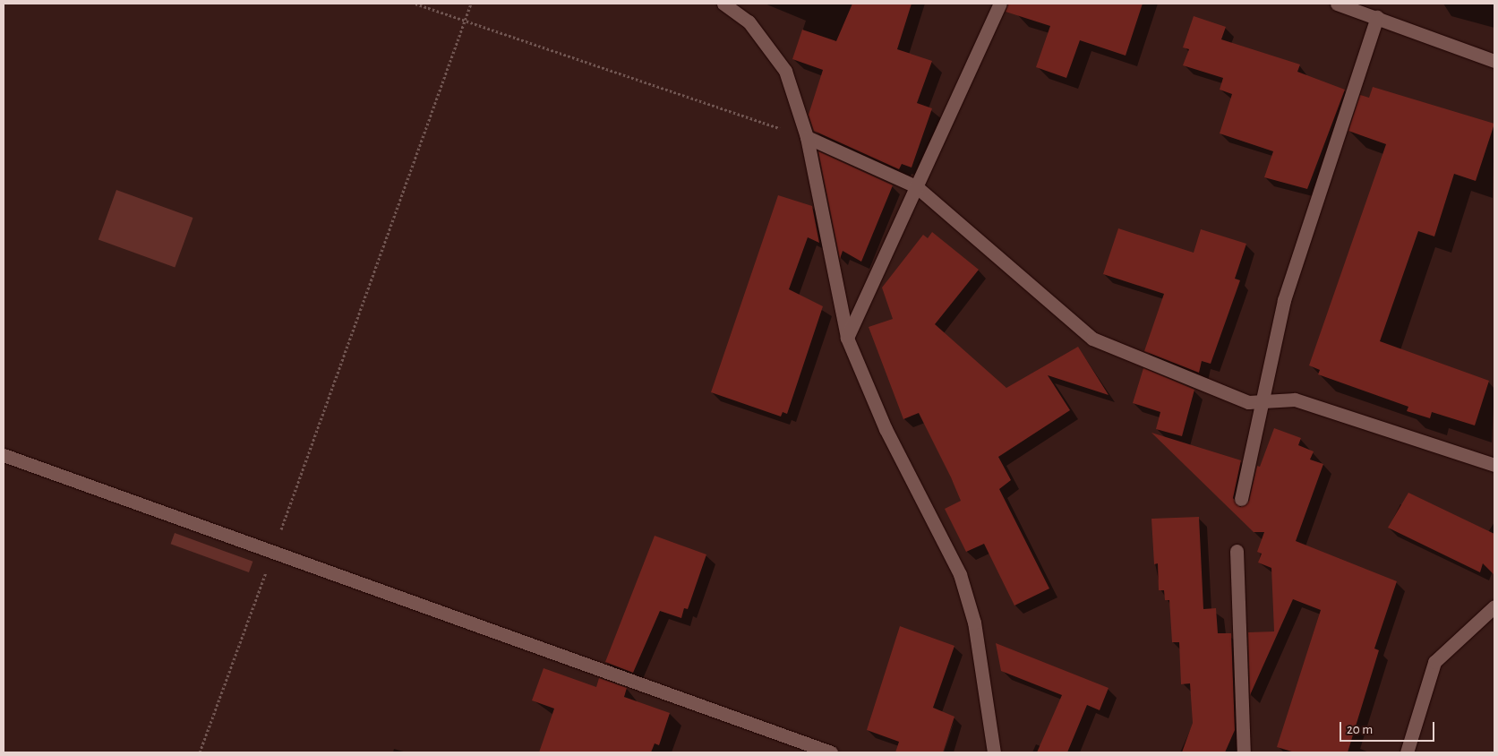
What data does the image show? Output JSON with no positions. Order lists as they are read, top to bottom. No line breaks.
{"scale_bar":"20 m"}
